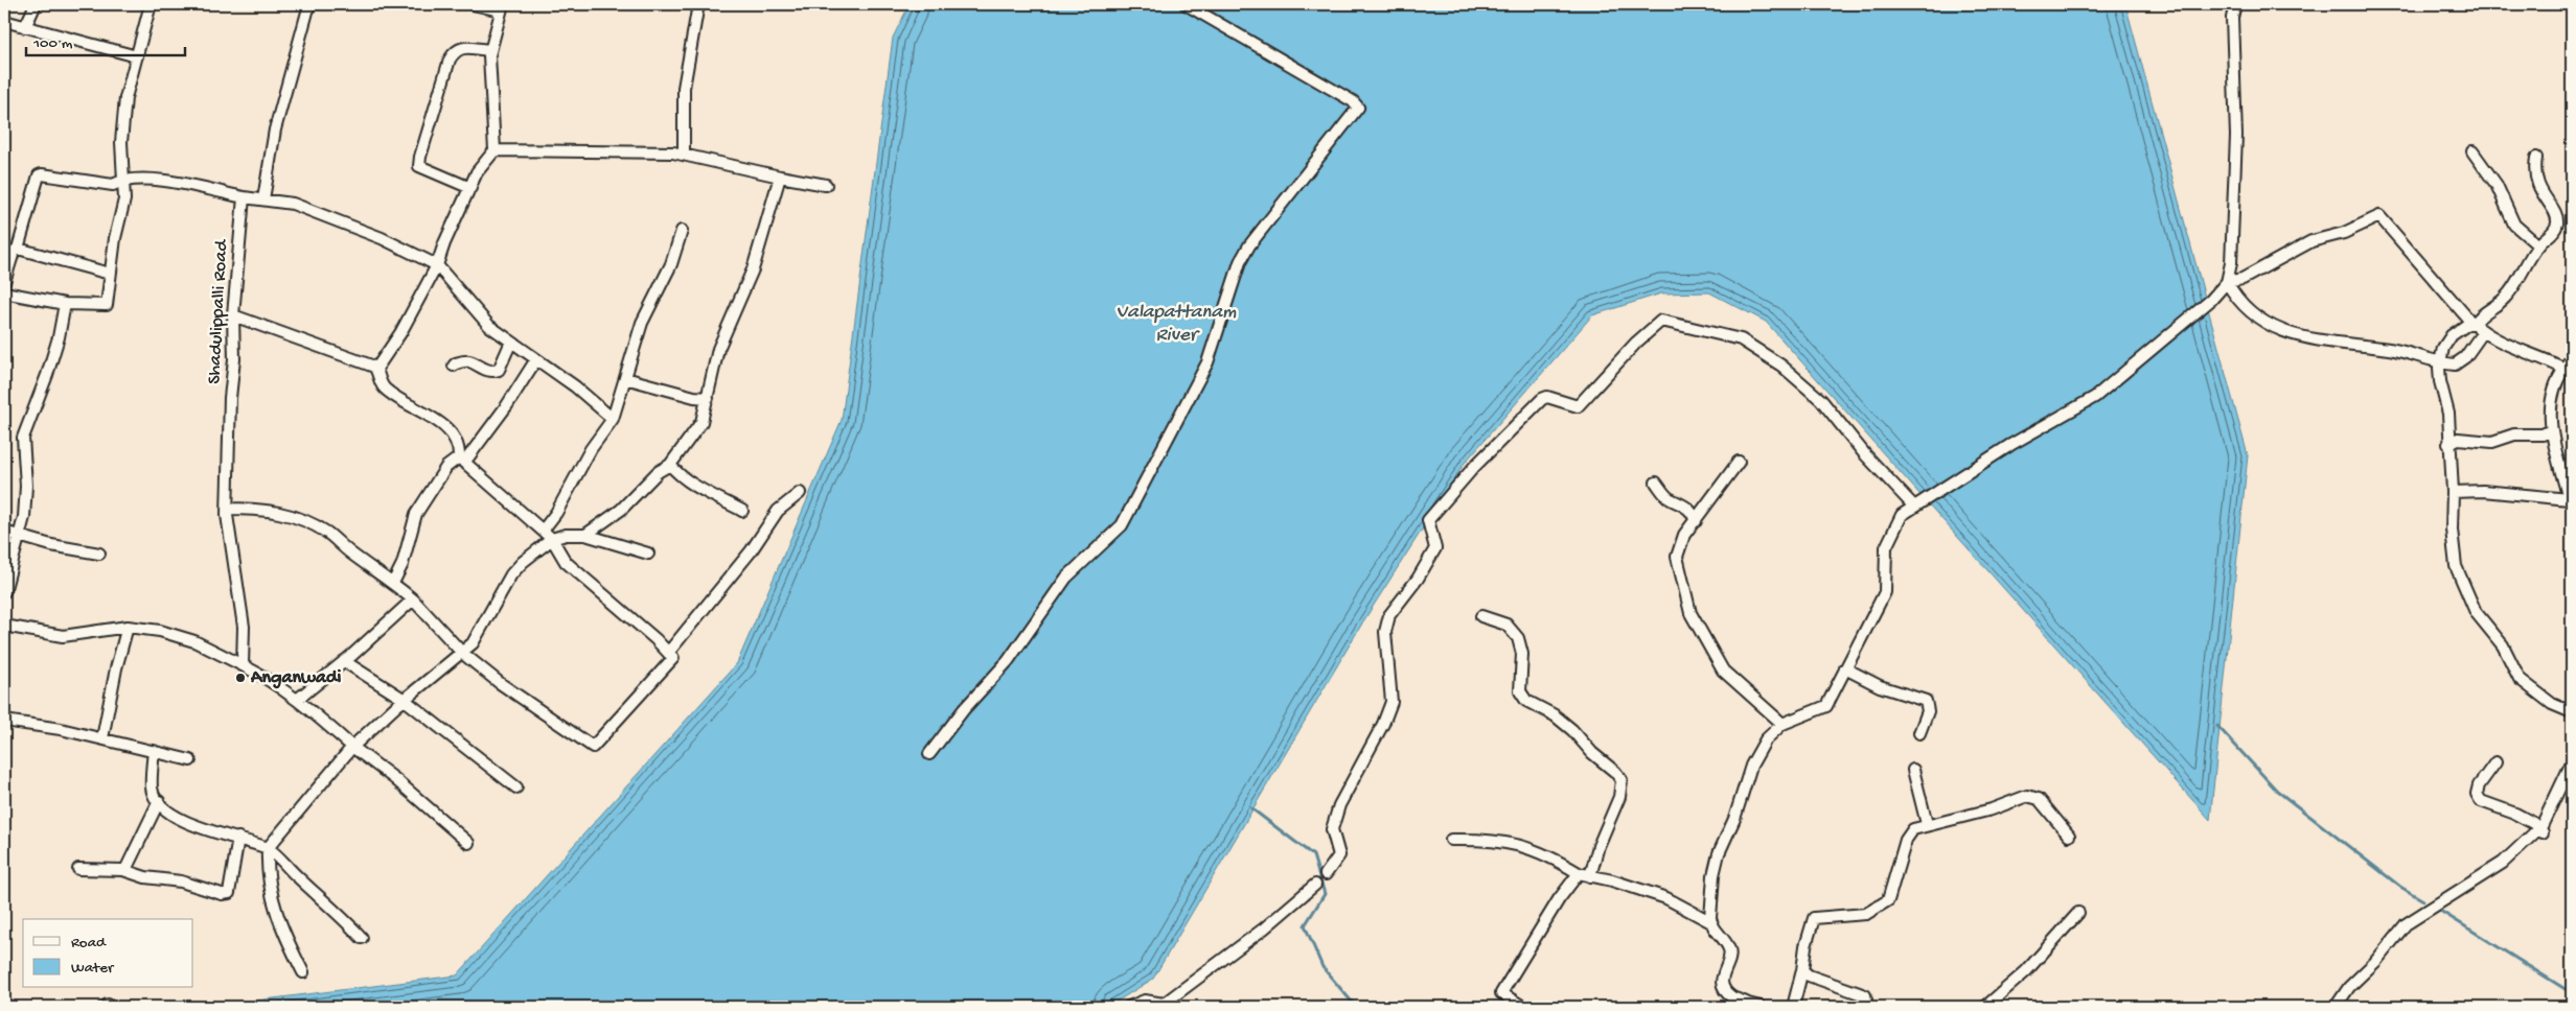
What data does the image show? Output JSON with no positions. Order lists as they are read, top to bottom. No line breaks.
{"streets":{"street":["Shadulippalli Road"]},"water":["Valapattanam River"],"places":["Anganwadi"],"legend":["Road","Water"],"scale_bar":"100 m"}
